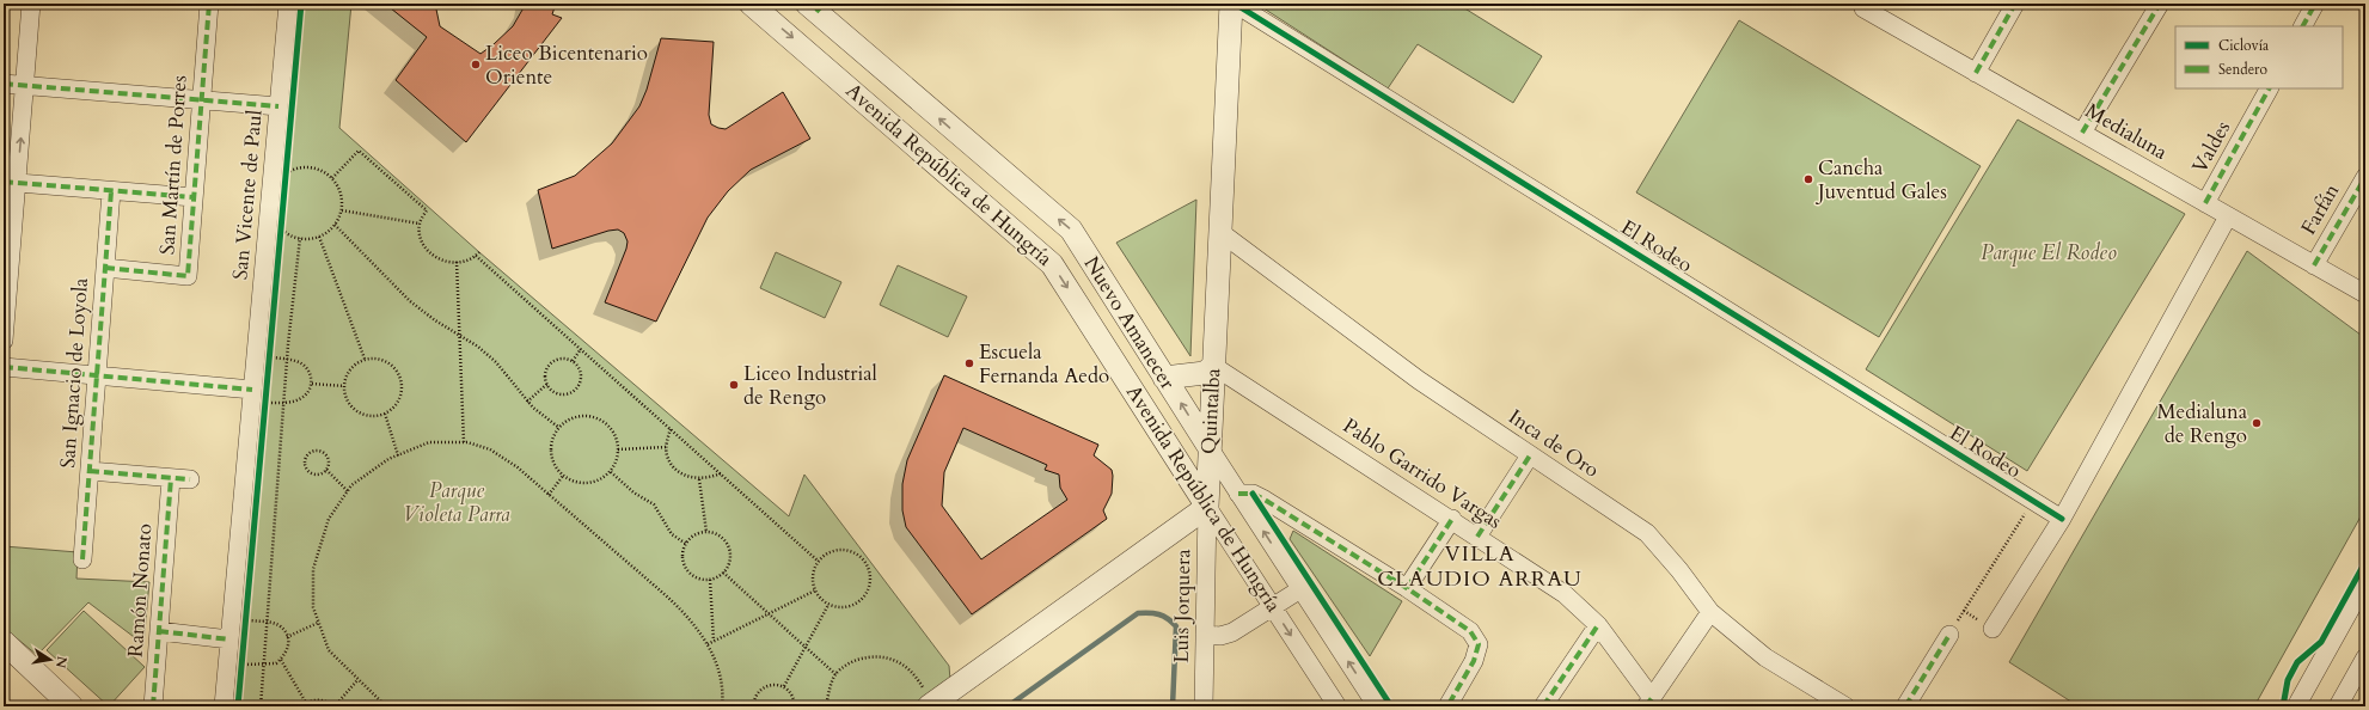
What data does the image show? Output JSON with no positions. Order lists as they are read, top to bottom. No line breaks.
{"streets":{"street":["Medialuna","Valdes","San Martín de Porres","Avenida República de Hungría","San Vicente de Paul","Farfán","El Rodeo","Nuevo Amanecer","San Ignacio de Loyola","Quintalba","Inca de Oro","Pablo Garrido Vargas","Ramón Nonato","Luis Jorquera"]},"crossings":[["Medialuna","Valdes"],["Medialuna","Farfán"],["San Martín de Porres","San Ignacio de Loyola"],["Avenida República de Hungría","Quintalba"],["Avenida República de Hungría","Luis Jorquera"],["El Rodeo","Quintalba"],["Nuevo Amanecer","Quintalba"],["Quintalba","Inca de Oro"],["Quintalba","Pablo Garrido Vargas"],["Quintalba","Luis Jorquera"]],"one_way":["Avenida República de Hungría","Nuevo Amanecer"],"districts":["VILLA CLAUDIO ARRAU"],"parks":["Parque El Rodeo","Parque Violeta Parra"],"places":["Liceo Bicentenario Oriente","Cancha Juventud Gales","Escuela Fernanda Aedo","Liceo Industrial de Rengo","Medialuna de Rengo"],"legend":["Ciclovía","Sendero"],"north":"right"}
